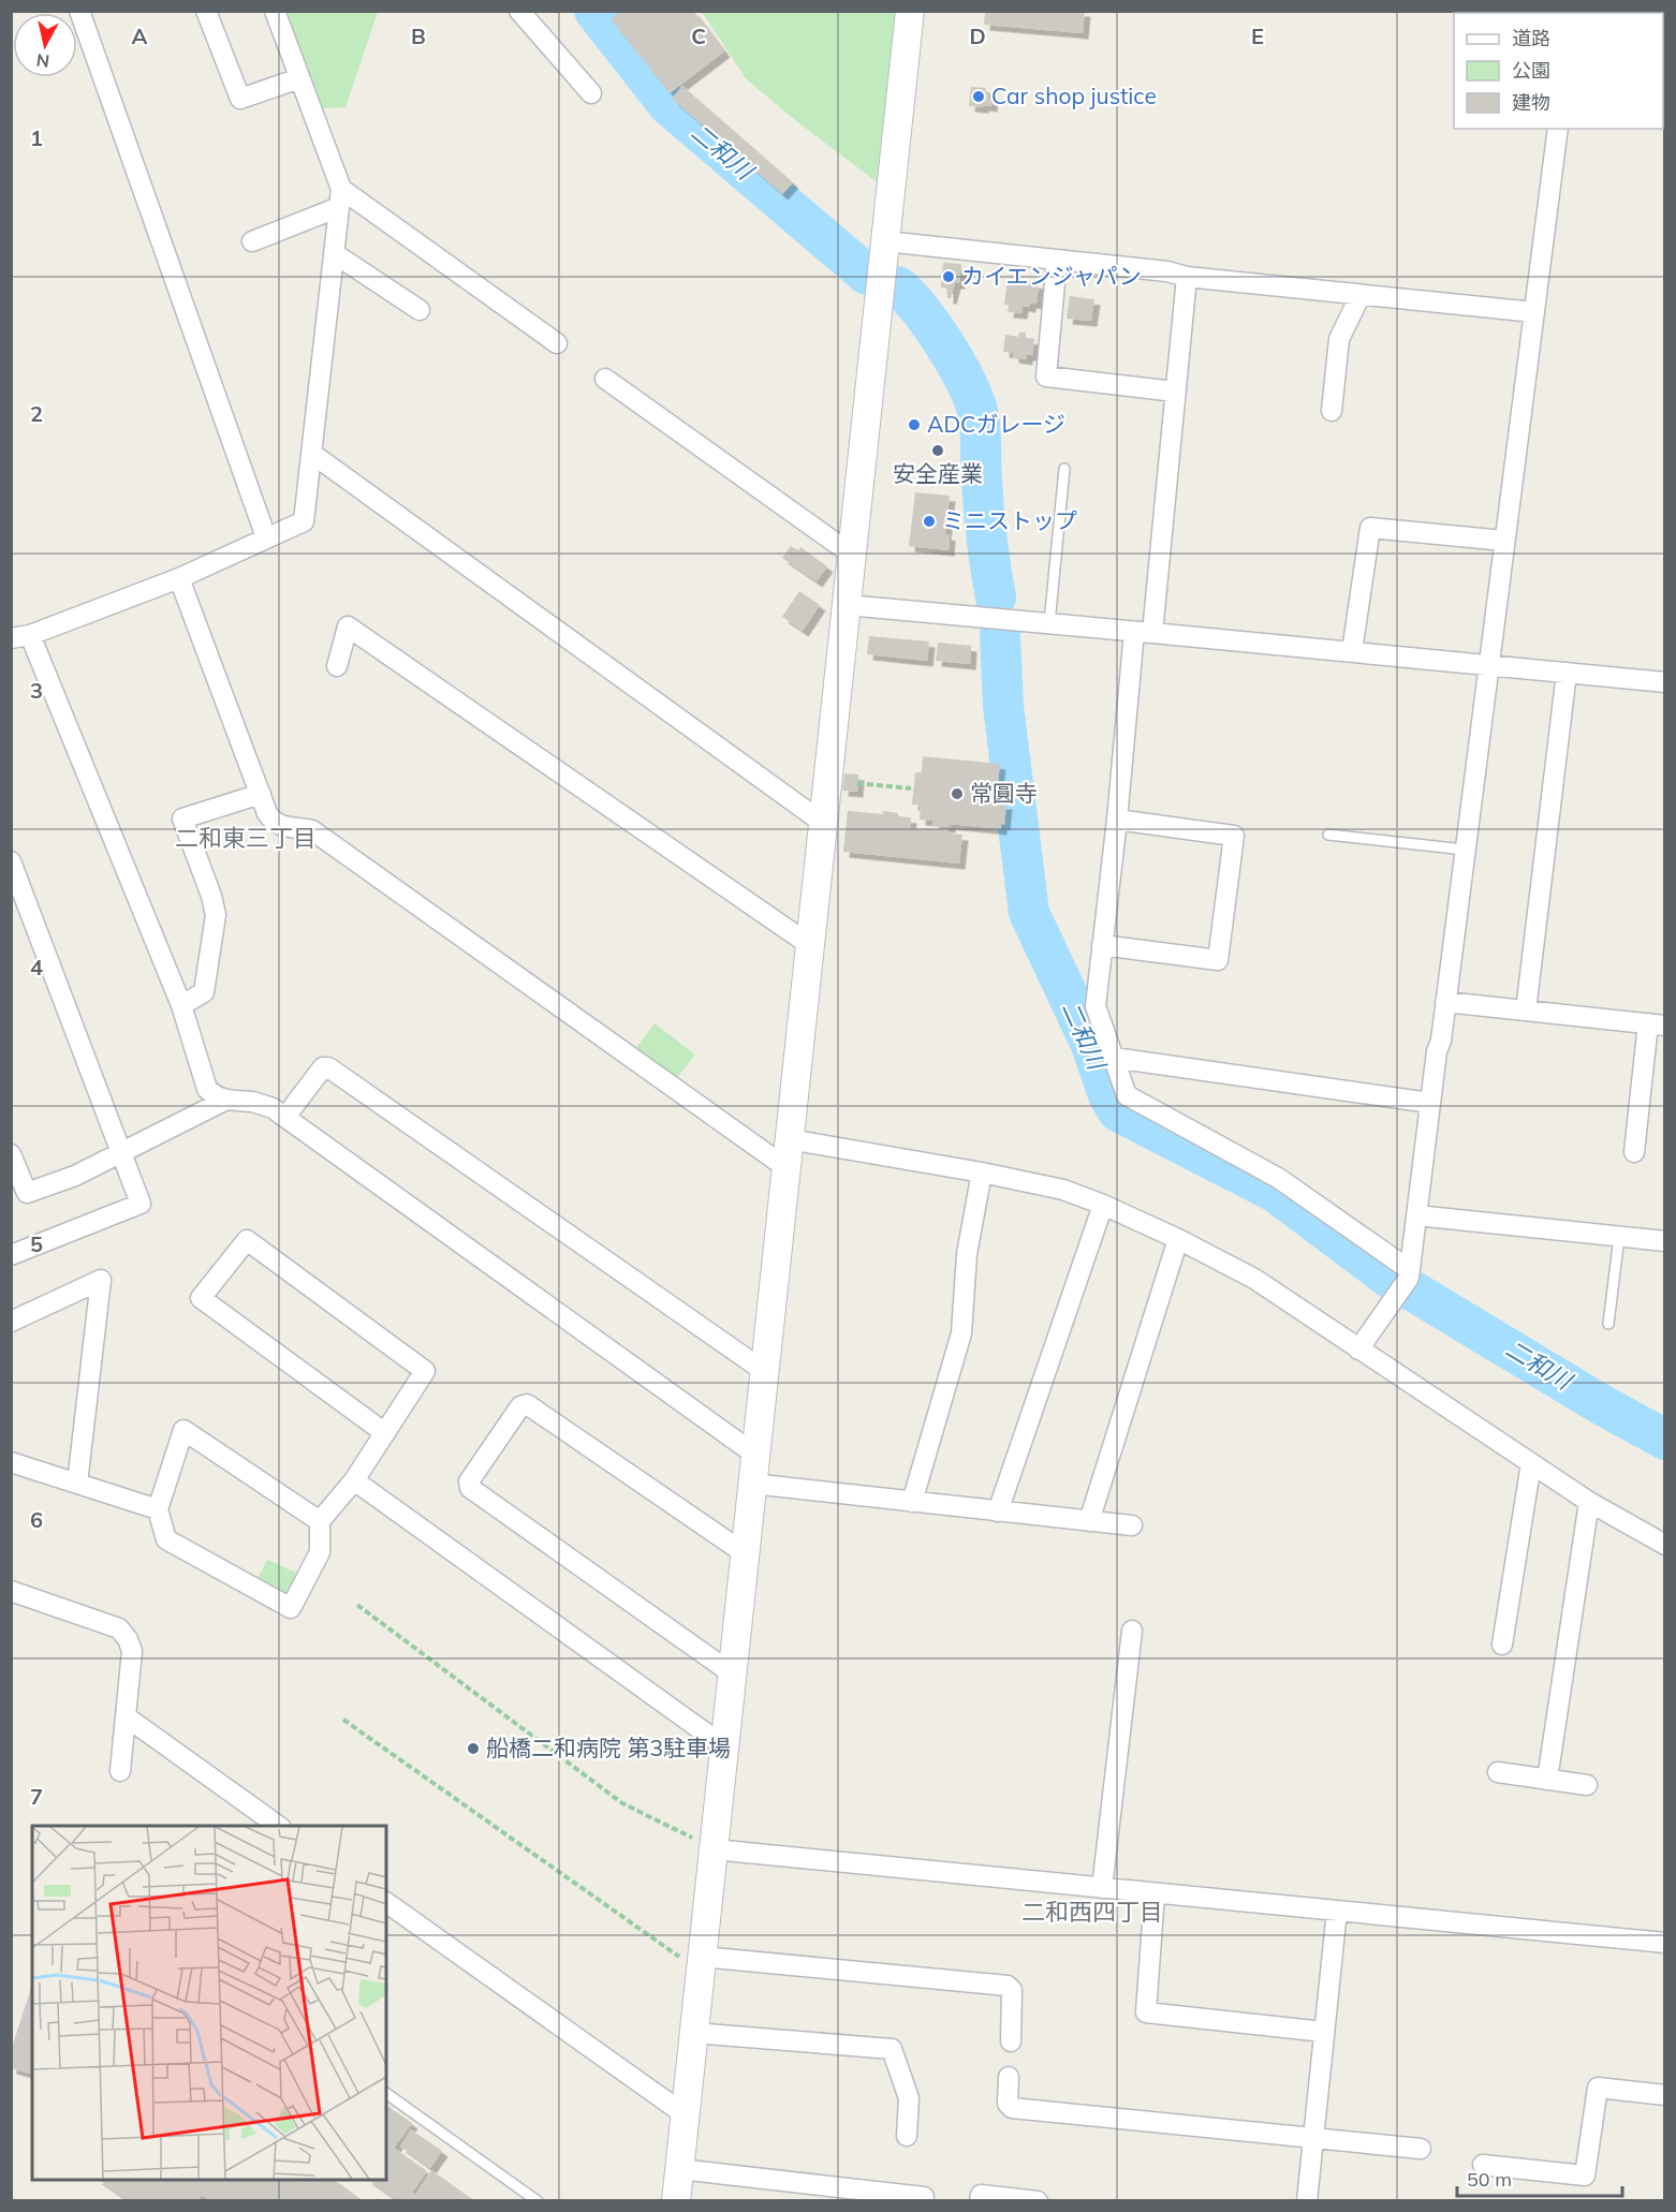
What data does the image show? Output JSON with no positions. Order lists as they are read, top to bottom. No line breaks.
{"districts":["二和東三丁目","二和西四丁目"],"water":["二和川"],"places":["Car shop justice","カイエンジャパン","ADCガレージ","安全産業","ミニストップ","常圓寺","船橋二和病院 第3駐車場"],"legend":["道路","公園","建物"],"scale_bar":"50 m","north":"bottom","grid":{"columns":["A","B","C","D","E"],"rows":["1","2","3","4","5","6","7"]}}
